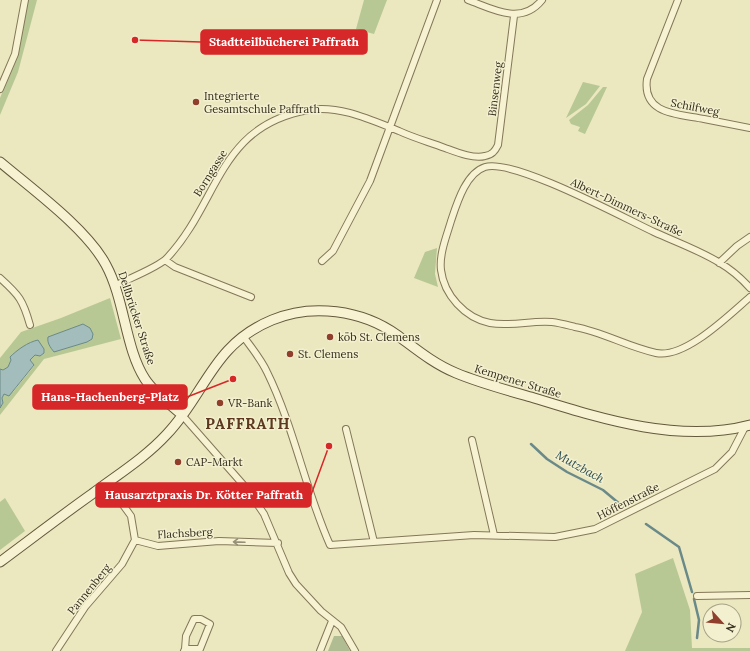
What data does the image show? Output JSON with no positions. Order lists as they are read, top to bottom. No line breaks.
{"streets":{"main road":["Dellbrücker Straße","Kempener Straße"],"street":["Binsenweg","Schilfweg","Borngasse","Albert-Dimmers-Straße","Höffenstraße","Flachsberg","Pannenberg"]},"crossings":[["Binsenweg","Borngasse"],["Borngasse","Dellbrücker Straße"],["Dellbrücker Straße","Kempener Straße"],["Kempener Straße","Höffenstraße"],["Flachsberg","Pannenberg"]],"one_way":["Flachsberg"],"districts":["PAFFRATH"],"water":["Mutzbach"],"places":["Stadtteilbücherei Paffrath","Integrierte Gesamtschule Paffrath","köb St. Clemens","St. Clemens","Hans-Hachenberg-Platz","VR-Bank","Hausarztpraxis Dr. Kötter Paffrath","CAP-Markt"],"north":"bottom right"}
